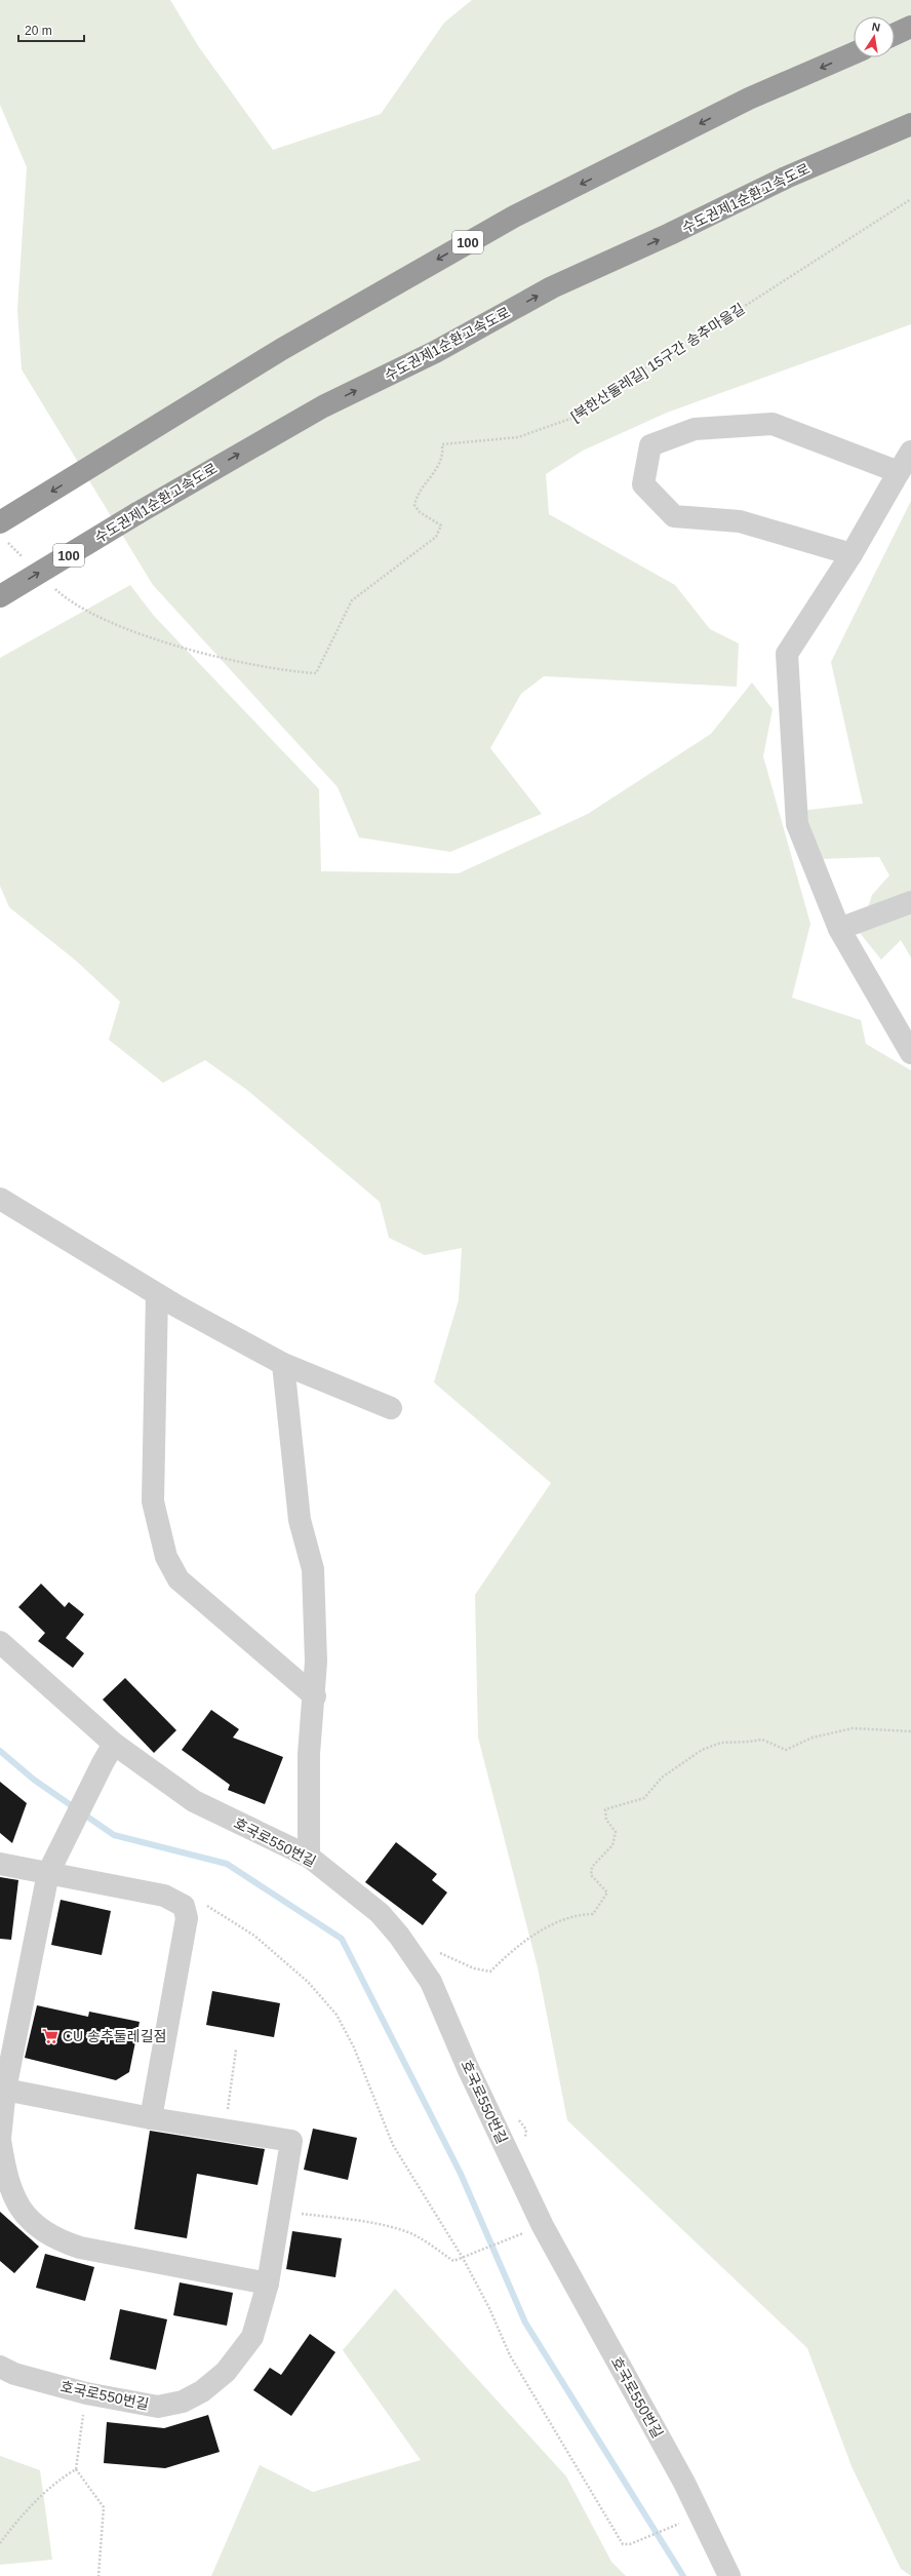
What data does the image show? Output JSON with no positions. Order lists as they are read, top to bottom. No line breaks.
{"streets":{"highway":["수도권제1순환고속도로","100"],"street":["호국로550번길"],"path":["[북한산둘레길] 15구간 송추마을길"]},"places":{"supermarket":["CU 송추둘레길점"]},"scale_bar":"20 m","north":"top"}
